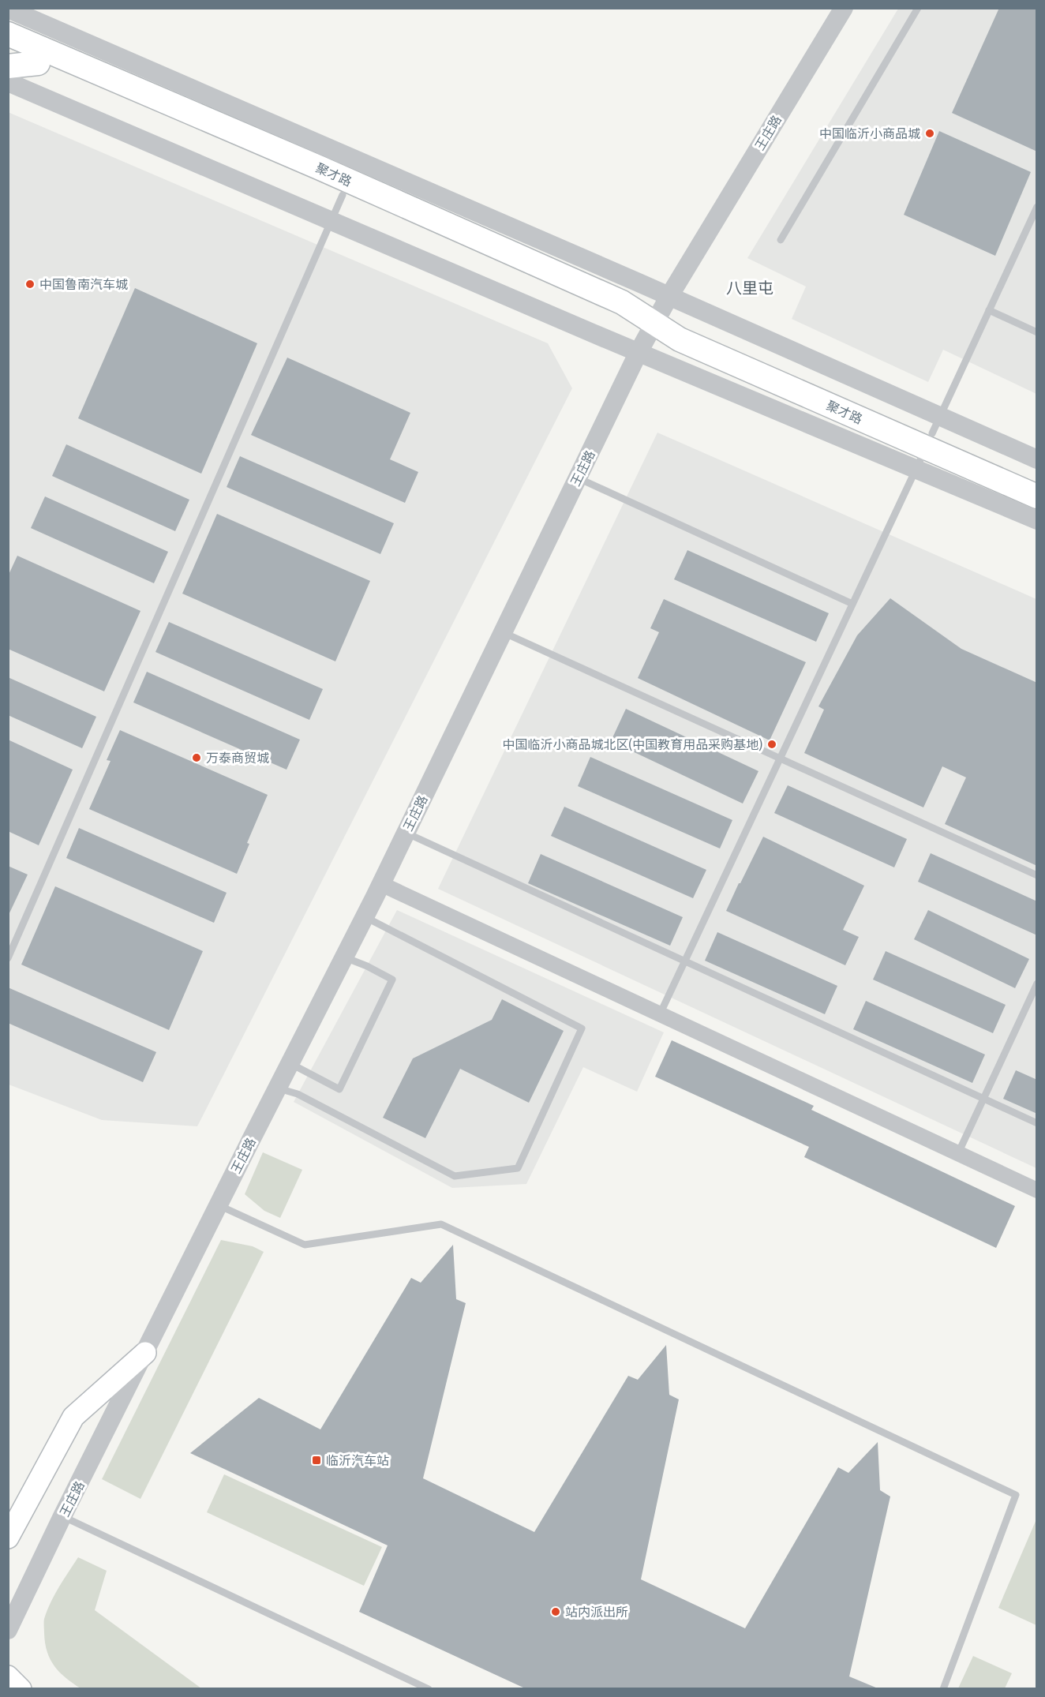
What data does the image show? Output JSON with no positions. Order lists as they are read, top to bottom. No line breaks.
{"streets":{"main road":["聚才路"],"street":["王庄路"]},"crossings":[["王庄路","聚才路"]],"districts":["八里屯"],"places":{"other":["中国临沂小商品城","中国鲁南汽车城","中国临沂小商品城北区(中国教育用品采购基地)","万泰商贸城","站内派出所"],"transit":["临沂汽车站"]}}
